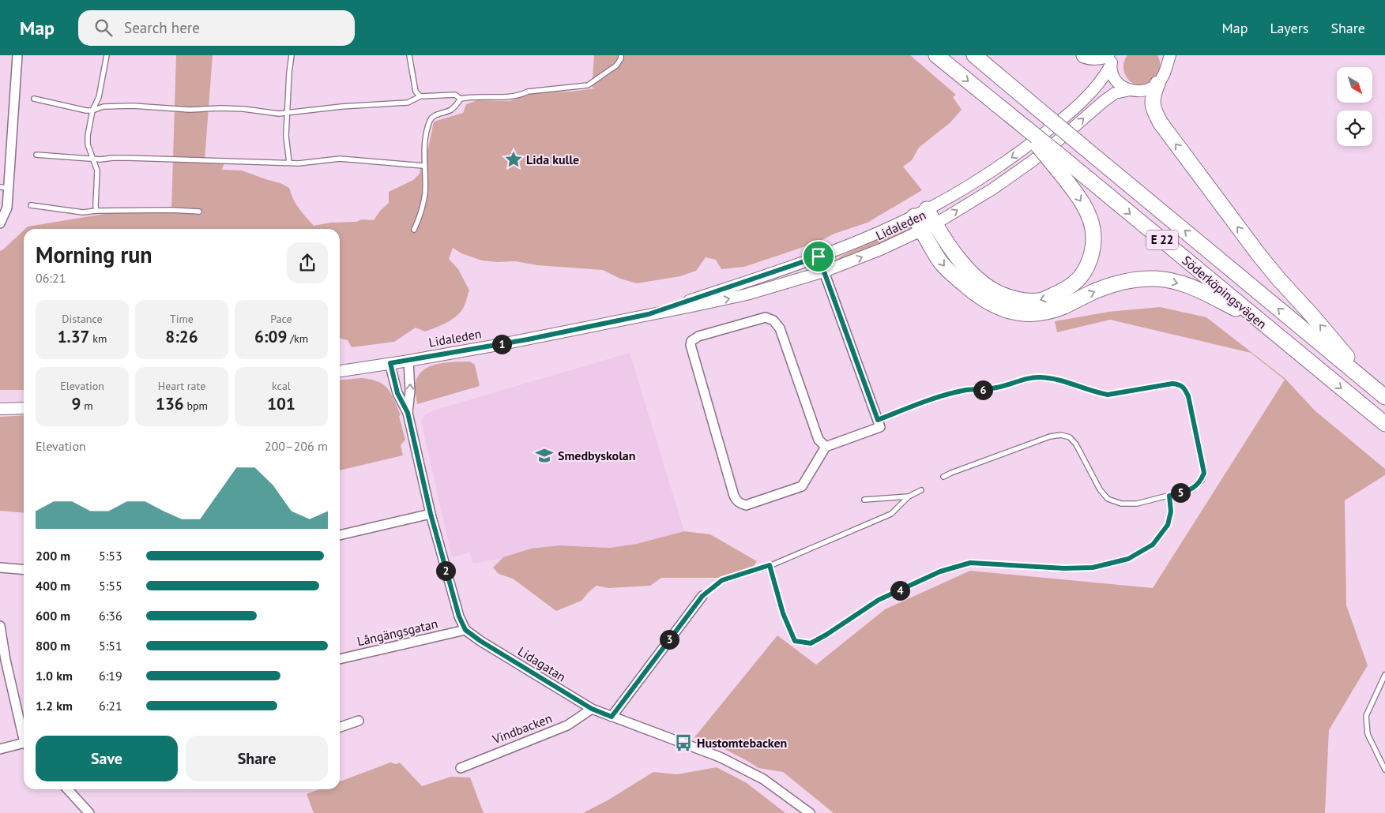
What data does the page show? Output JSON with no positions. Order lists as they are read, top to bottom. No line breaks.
{"streets":{"highway":["E 22","Söderköpingsvägen"],"street":["Lidaleden","Långängsgatan","Lidagatan","Vindbacken"]},"crossings":[["Långängsgatan","Lidagatan"],["Lidagatan","Vindbacken"]],"places":{"place":["Lida kulle"],"school or university":["Smedbyskolan"],"bus stop":["Hustomtebacken"]},"north":"bottom right","page":{"header":"Map","search":"Search here","nav":["Map","Layers","Share"],"heading":["Morning run","06:21"],"stats":[["Distance","1.37 km"],["Time","8:26"],["Pace","6:09 /km"],["Elevation","9 m"],["Heart rate","136 bpm"],["kcal","101"]],"pins":["1","6","5","2","4","3"],"chart":["Elevation","200–206 m"],"list":[{"name":"200 m","note":"5:53"},{"name":"400 m","note":"5:55"},{"name":"600 m","note":"6:36"},{"name":"800 m","note":"5:51"},{"name":"1.0 km","note":"6:19"},{"name":"1.2 km","note":"6:21"}],"buttons":["Save","Share"]}}
